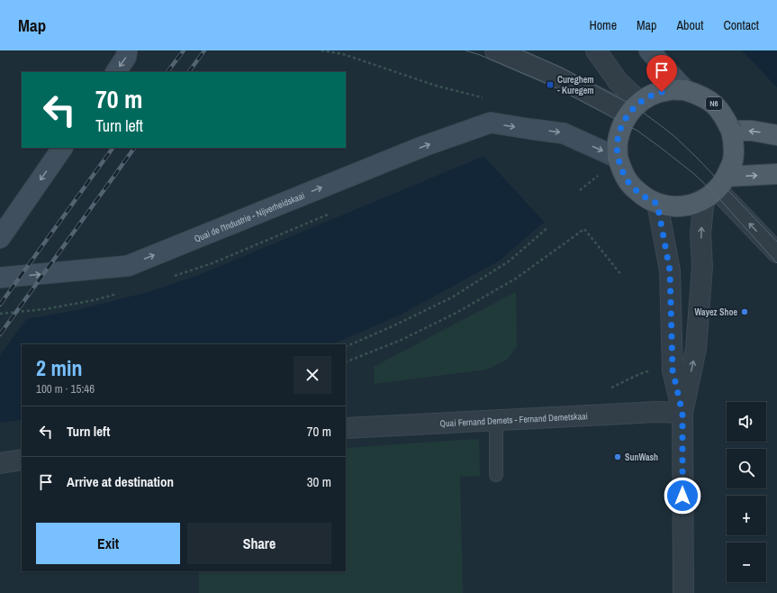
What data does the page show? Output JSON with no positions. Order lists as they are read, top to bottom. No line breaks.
{"streets":{"main road":["N6","Quai de l'Industrie - Nijverheidskaai"],"street":["Quai Fernand Demets - Fernand Demetskaai"]},"crossings":[["N6","Quai de l'Industrie - Nijverheidskaai"]],"one_way":["Quai de l'Industrie - Nijverheidskaai"],"places":{"transit":["Cureghem - Kuregem"],"other":["Wayez Shoe","SunWash"]},"page":{"header":"Map","nav":["Home","Map","About","Contact"],"turn":["70 m","Turn left"],"heading":["2 min","100 m · 15:46"],"map_buttons":["+","−"],"list":[{"name":"Turn left","value":"70 m"},{"name":"Arrive at destination","value":"30 m"}],"buttons":["Exit","Share"]}}
